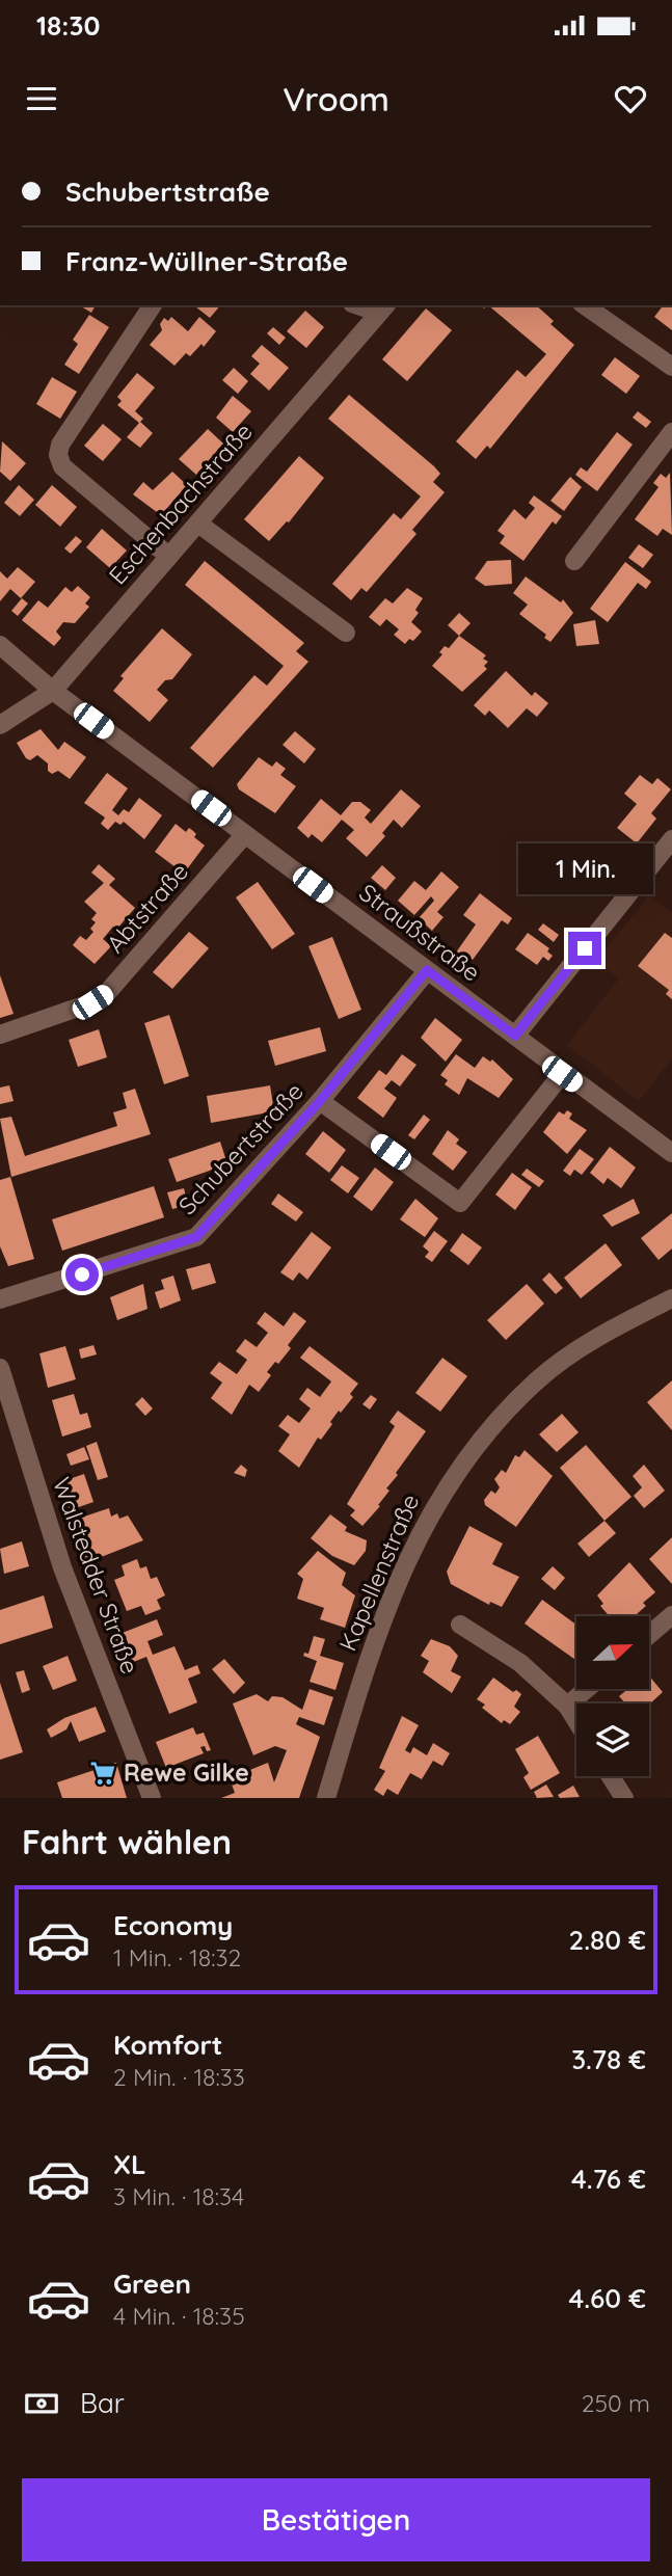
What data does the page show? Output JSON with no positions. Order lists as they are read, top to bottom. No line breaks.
{"streets":{"street":["Eschenbachstraße","Abtstraße","Straußstraße","Schubertstraße","Kapellenstraße","Walstedder Straße"]},"crossings":[["Eschenbachstraße","Straußstraße"],["Abtstraße","Straußstraße"],["Straußstraße","Schubertstraße"]],"places":{"supermarket":["Rewe Gilke"]},"north":"right","page":{"status":"18:30","header":"Vroom","banner":["Schubertstraße","Franz-Wüllner-Straße"],"bubble":"1 Min.","heading":"Fahrt wählen","list":[{"name":"Economy","note":"1 Min. · 18:32","value":"2.80 €"},{"name":"Komfort","note":"2 Min. · 18:33","value":"3.78 €"},{"name":"XL","note":"3 Min. · 18:34","value":"4.76 €"},{"name":"Green","note":"4 Min. · 18:35","value":"4.60 €"}],"pay":["Bar","250 m"],"buttons":"Bestätigen"}}
